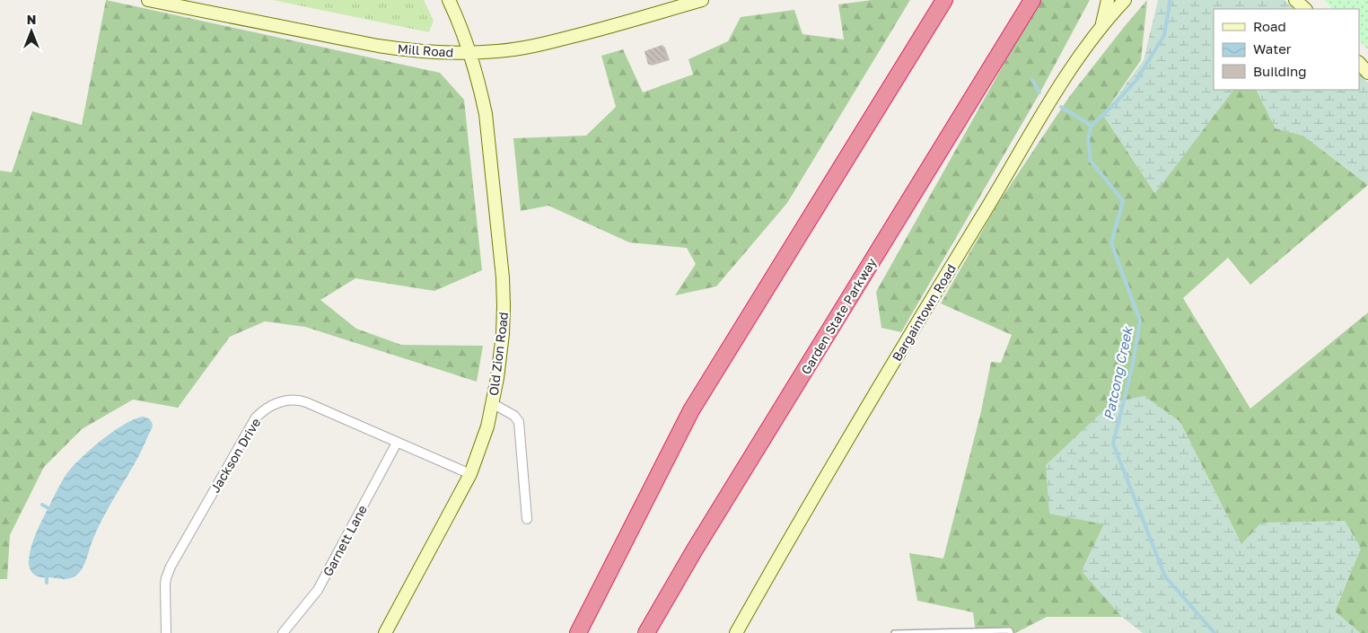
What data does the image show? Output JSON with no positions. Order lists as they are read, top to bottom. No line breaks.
{"streets":{"highway":["Garden State Parkway"],"street":["Mill Road","Bargaintown Road","Old Zion Road","Jackson Drive","Garnett Lane"]},"crossings":[["Mill Road","Old Zion Road"],["Old Zion Road","Jackson Drive"],["Jackson Drive","Garnett Lane"]],"water":["Patcong Creek"],"legend":["Road","Water","Building"],"north":"top"}
